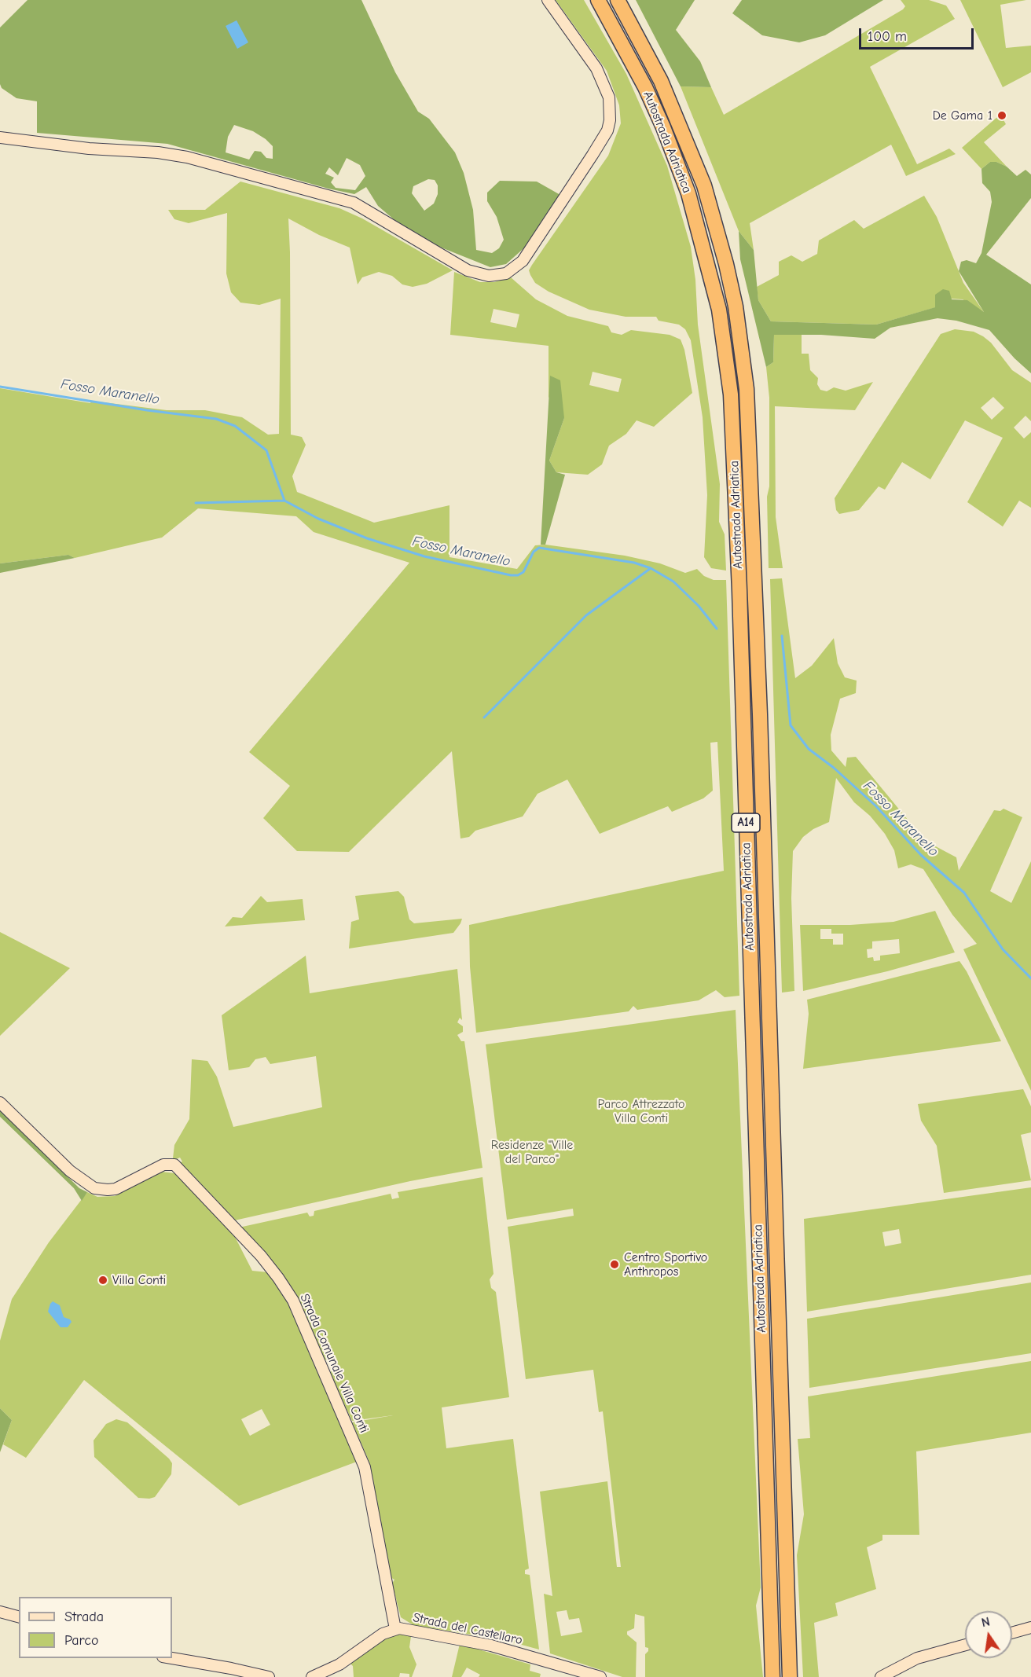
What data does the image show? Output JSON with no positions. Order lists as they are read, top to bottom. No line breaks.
{"streets":{"highway":["Autostrada Adriatica","A14"],"street":["Strada Comunale Villa Conti","Strada del Castellaro"]},"crossings":[["Strada Comunale Villa Conti","Strada del Castellaro"]],"water":["Fosso Maranello"],"parks":["Parco Attrezzato Villa Conti","Residenze \"Ville del Parco\""],"places":["De Gama 1","Centro Sportivo Anthropos","Villa Conti"],"legend":["Strada","Parco"],"scale_bar":"100 m","north":"top"}
